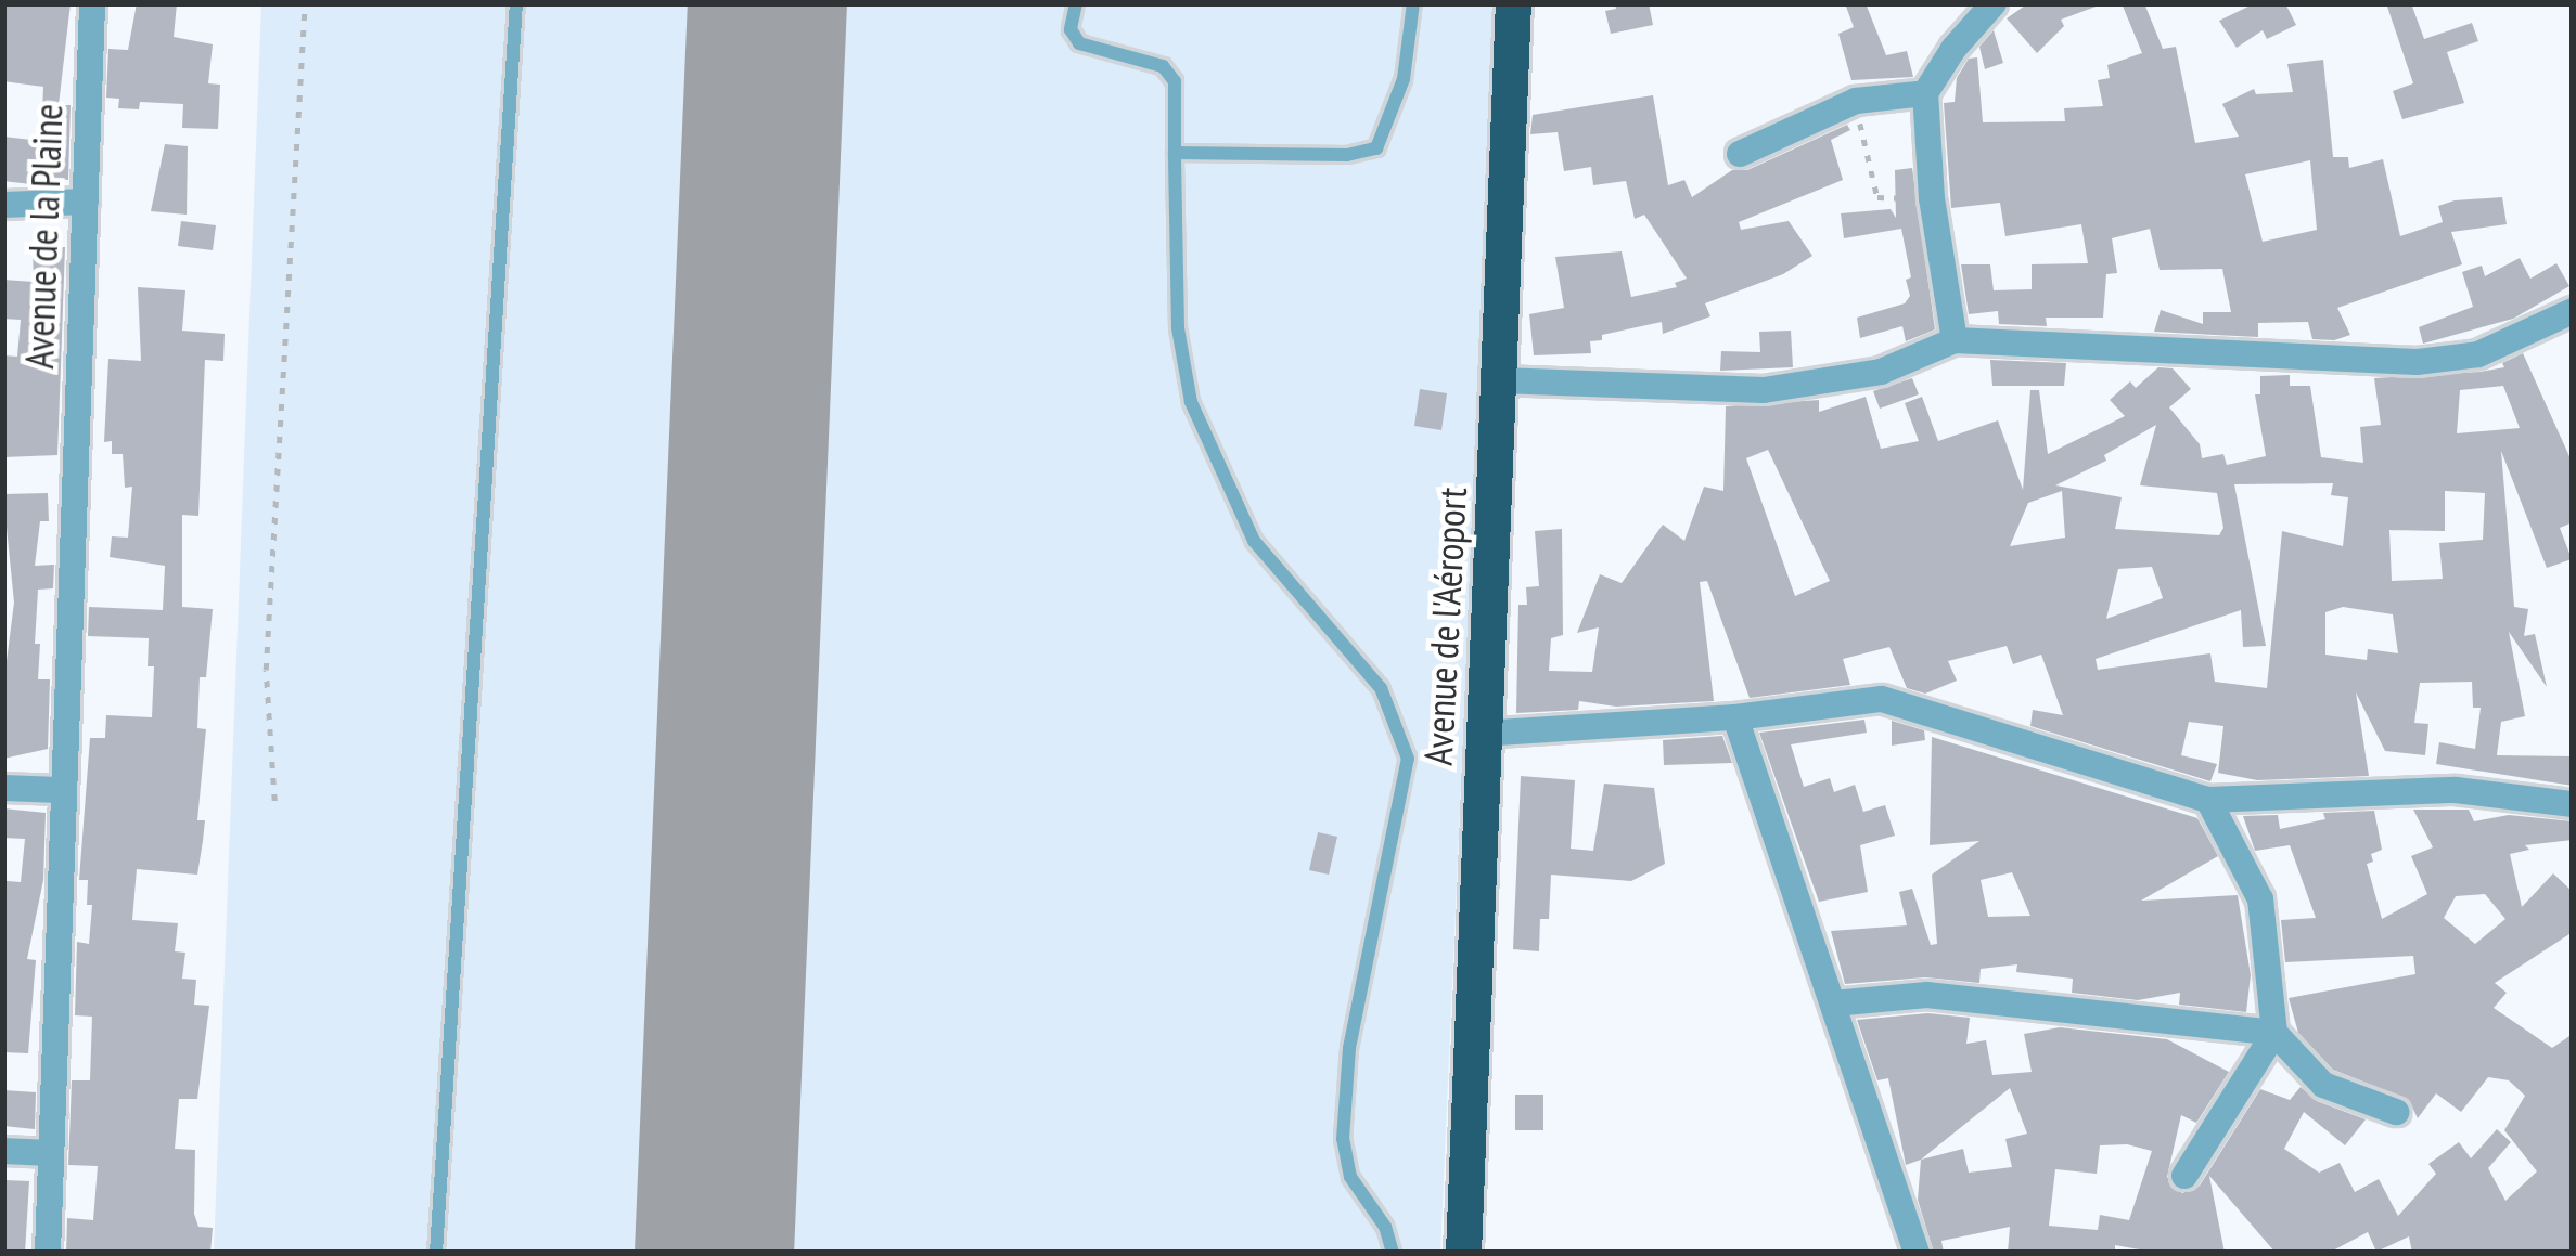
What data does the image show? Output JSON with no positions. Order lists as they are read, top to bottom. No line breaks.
{"streets":{"highway":["Avenue de l'Aéroport"],"street":["Avenue de la Plaine"]}}
